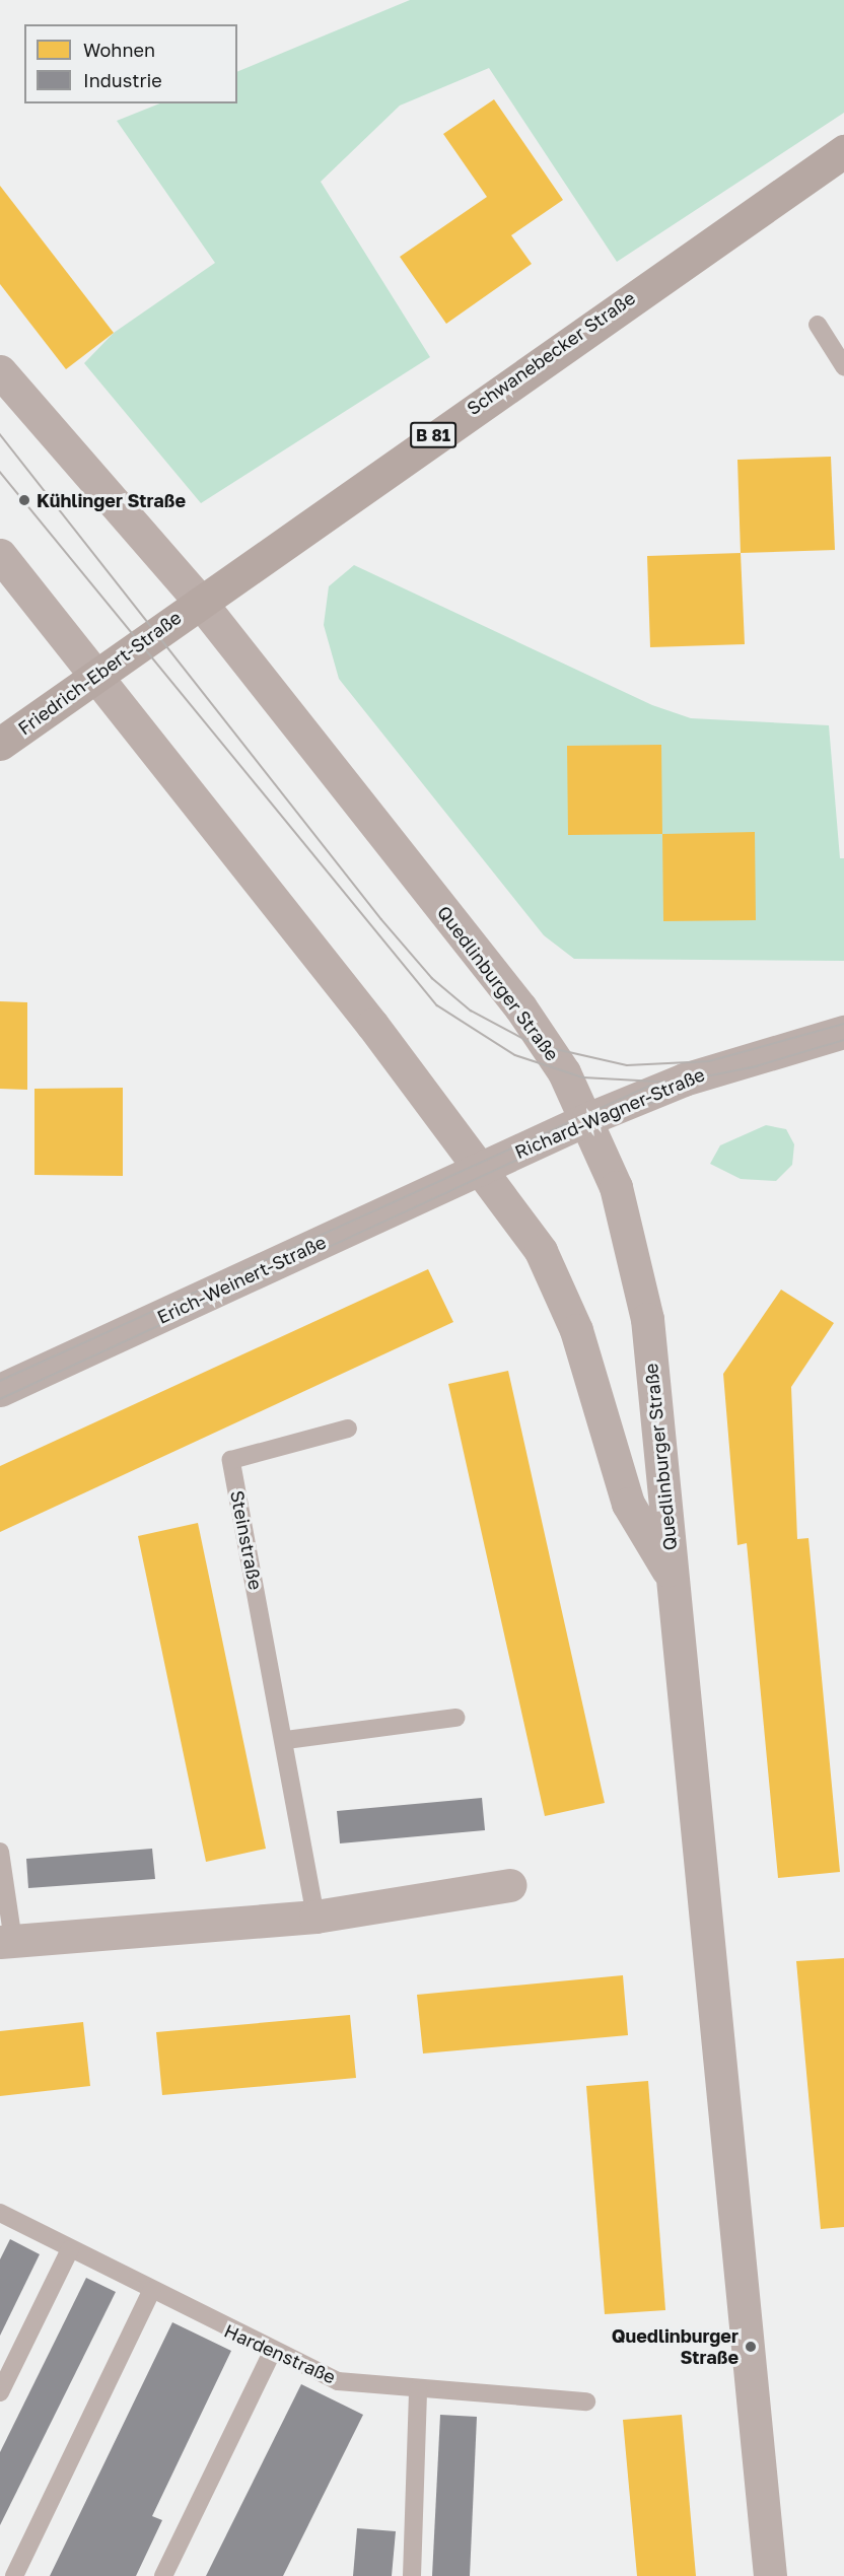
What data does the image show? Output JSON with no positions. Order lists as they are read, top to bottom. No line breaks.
{"streets":{"main road":["Schwanebecker Straße","B 81","Friedrich-Ebert-Straße","Quedlinburger Straße","Richard-Wagner-Straße","Erich-Weinert-Straße"],"lane":["Steinstraße","Hardenstraße"]},"crossings":[["Schwanebecker Straße","Friedrich-Ebert-Straße"],["Schwanebecker Straße","Quedlinburger Straße"],["Friedrich-Ebert-Straße","Quedlinburger Straße"],["Quedlinburger Straße","Richard-Wagner-Straße"],["Quedlinburger Straße","Erich-Weinert-Straße"],["Richard-Wagner-Straße","Erich-Weinert-Straße"]],"places":["Kühlinger Straße","Quedlinburger Straße"],"legend":["Wohnen","Industrie"]}
